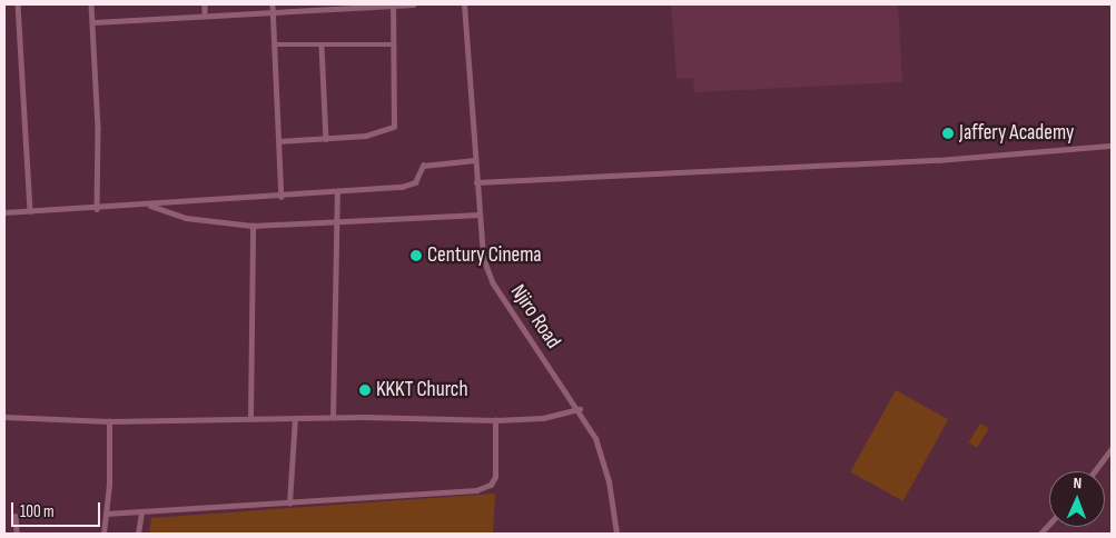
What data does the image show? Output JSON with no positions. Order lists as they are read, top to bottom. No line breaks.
{"streets":{"street":["Njiro Road"]},"places":["Jaffery Academy","Century Cinema","KKKT Church"],"scale_bar":"100 m","north":"top"}
